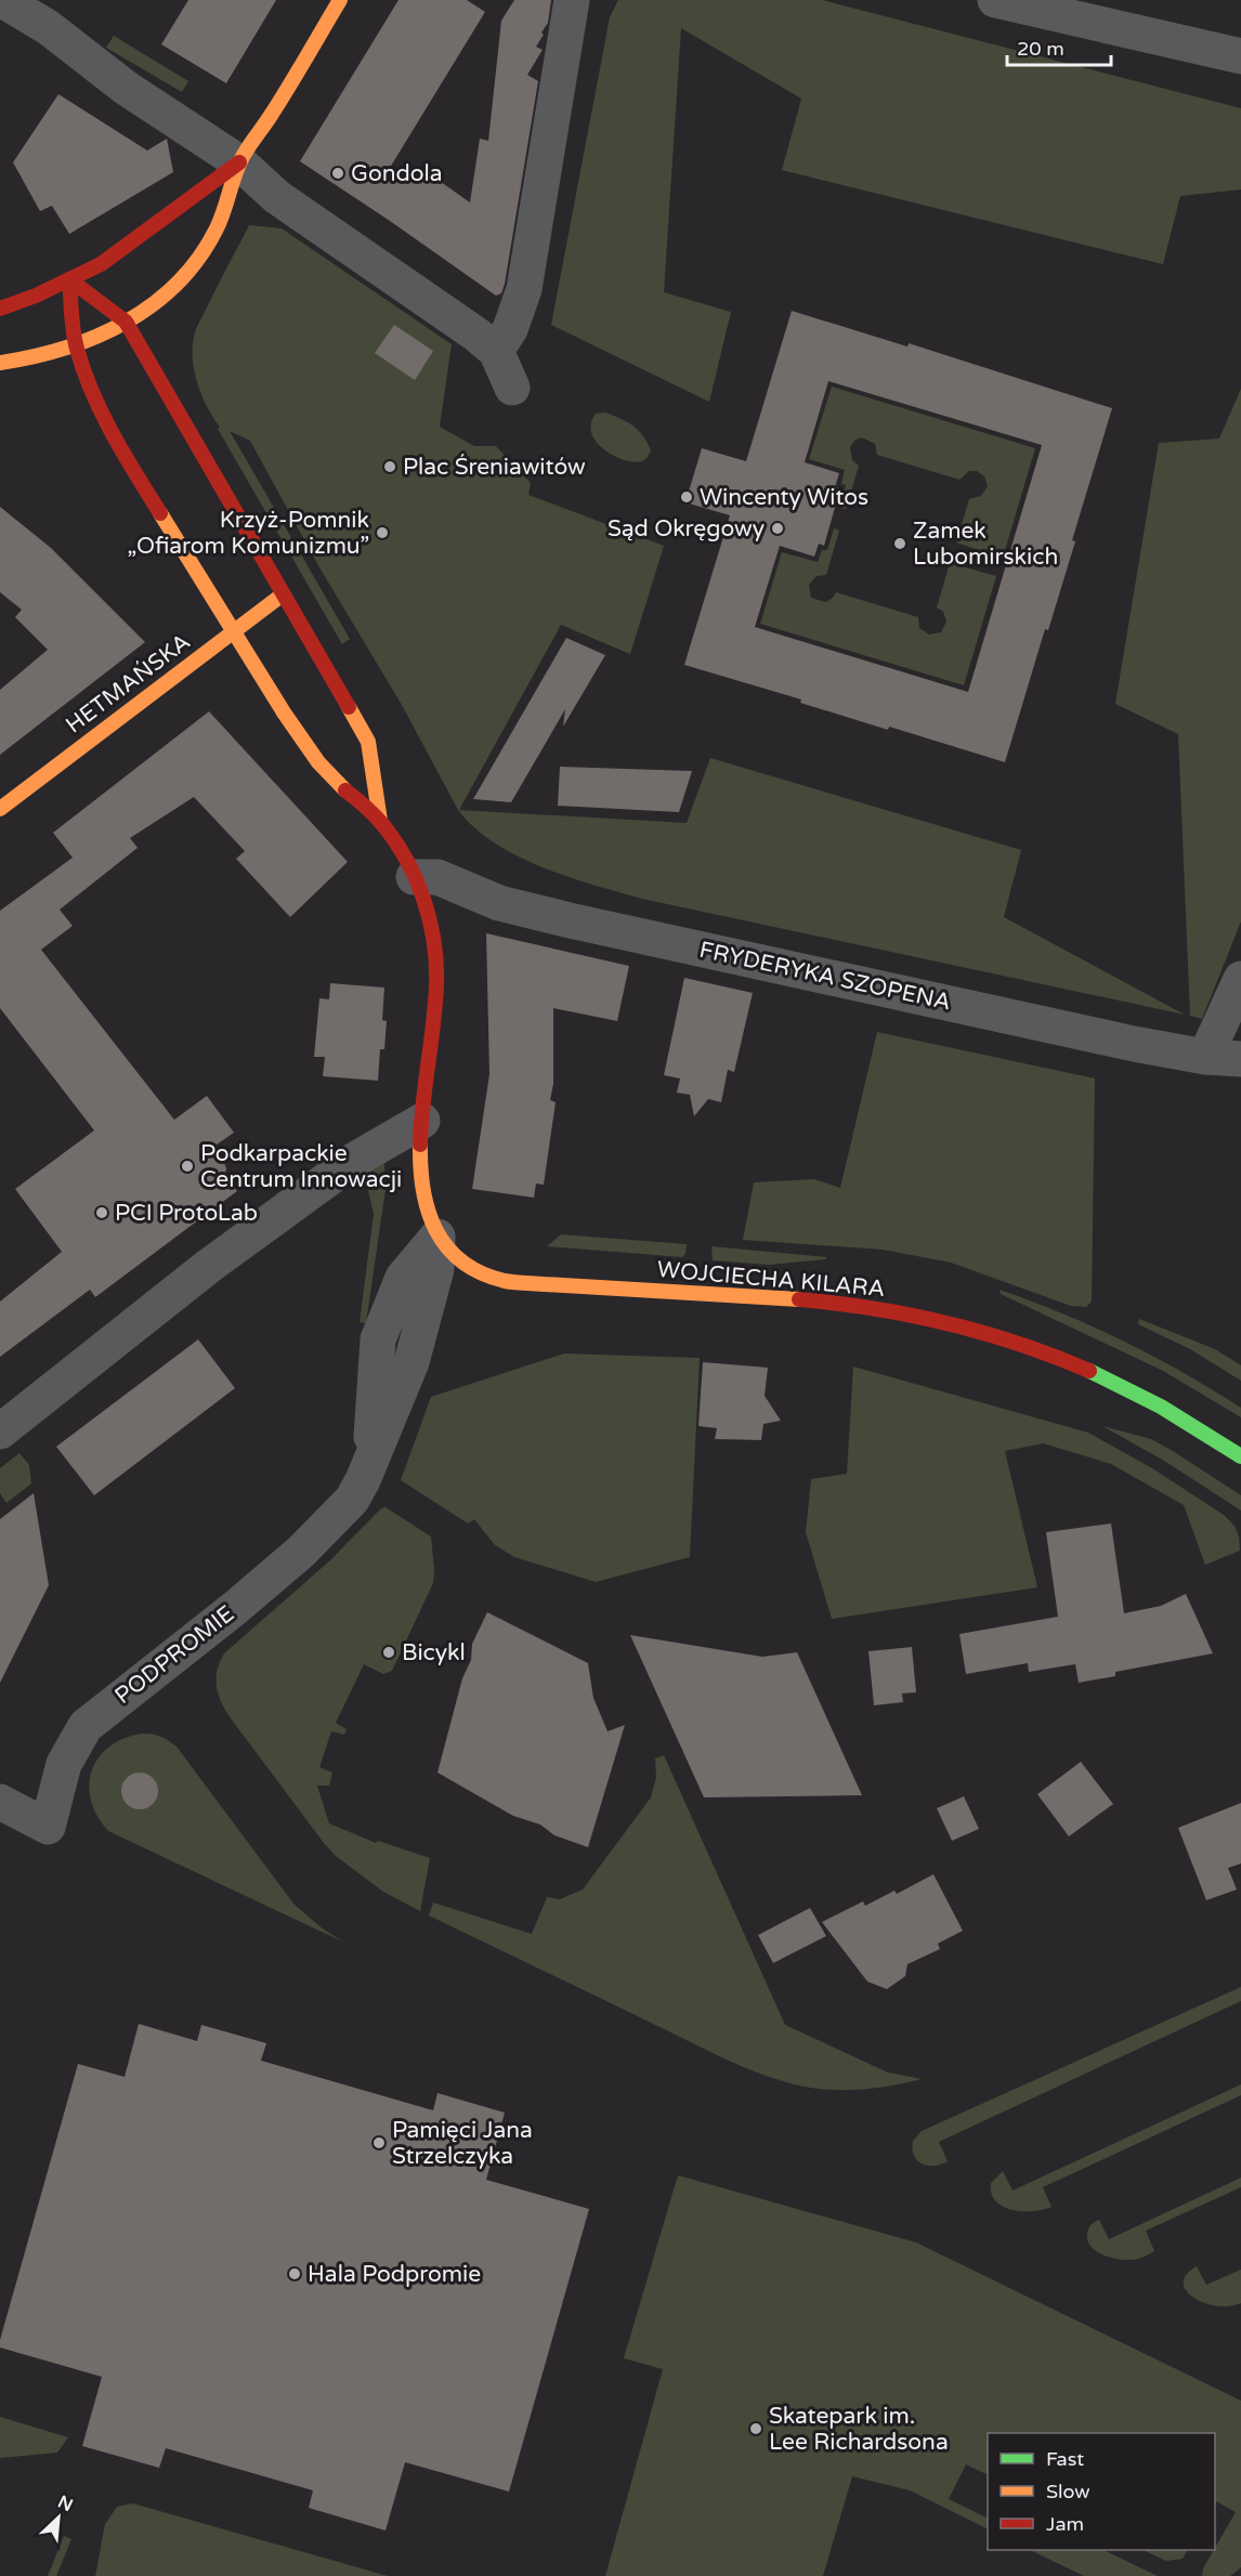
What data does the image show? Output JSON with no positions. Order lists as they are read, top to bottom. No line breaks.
{"streets":{"main road":["HETMAŃSKA","WOJCIECHA KILARA","PODPROMIE"],"street":["FRYDERYKA SZOPENA"]},"crossings":[["FRYDERYKA SZOPENA","PODPROMIE"],["WOJCIECHA KILARA","PODPROMIE"]],"places":["Gondola","Plac Śreniawitów","Wincenty Witos","Sąd Okręgowy","Krzyż-Pomnik „Ofiarom Komunizmu”","Zamek Lubomirskich","Podkarpackie Centrum Innowacji","PCI ProtoLab","Bicykl","Pamięci Jana Strzelczyka","Hala Podpromie","Skatepark im. Lee Richardsona"],"legend":["Fast","Slow","Jam"],"scale_bar":"20 m","north":"top right"}
